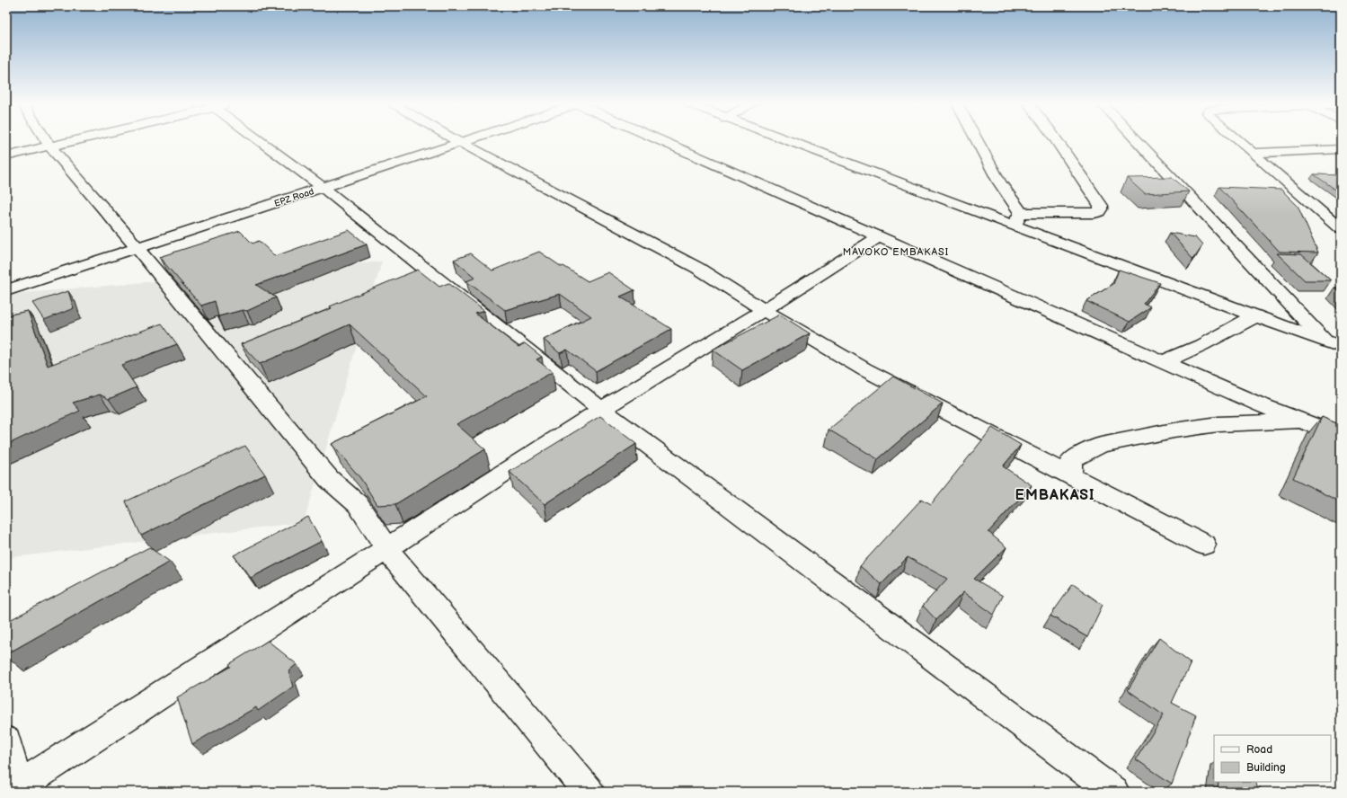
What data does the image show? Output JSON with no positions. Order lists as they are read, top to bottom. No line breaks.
{"streets":{"street":["EPZ Road"]},"districts":["MAVOKO EMBAKASI","EMBAKASI"],"legend":["Road","Building"]}
